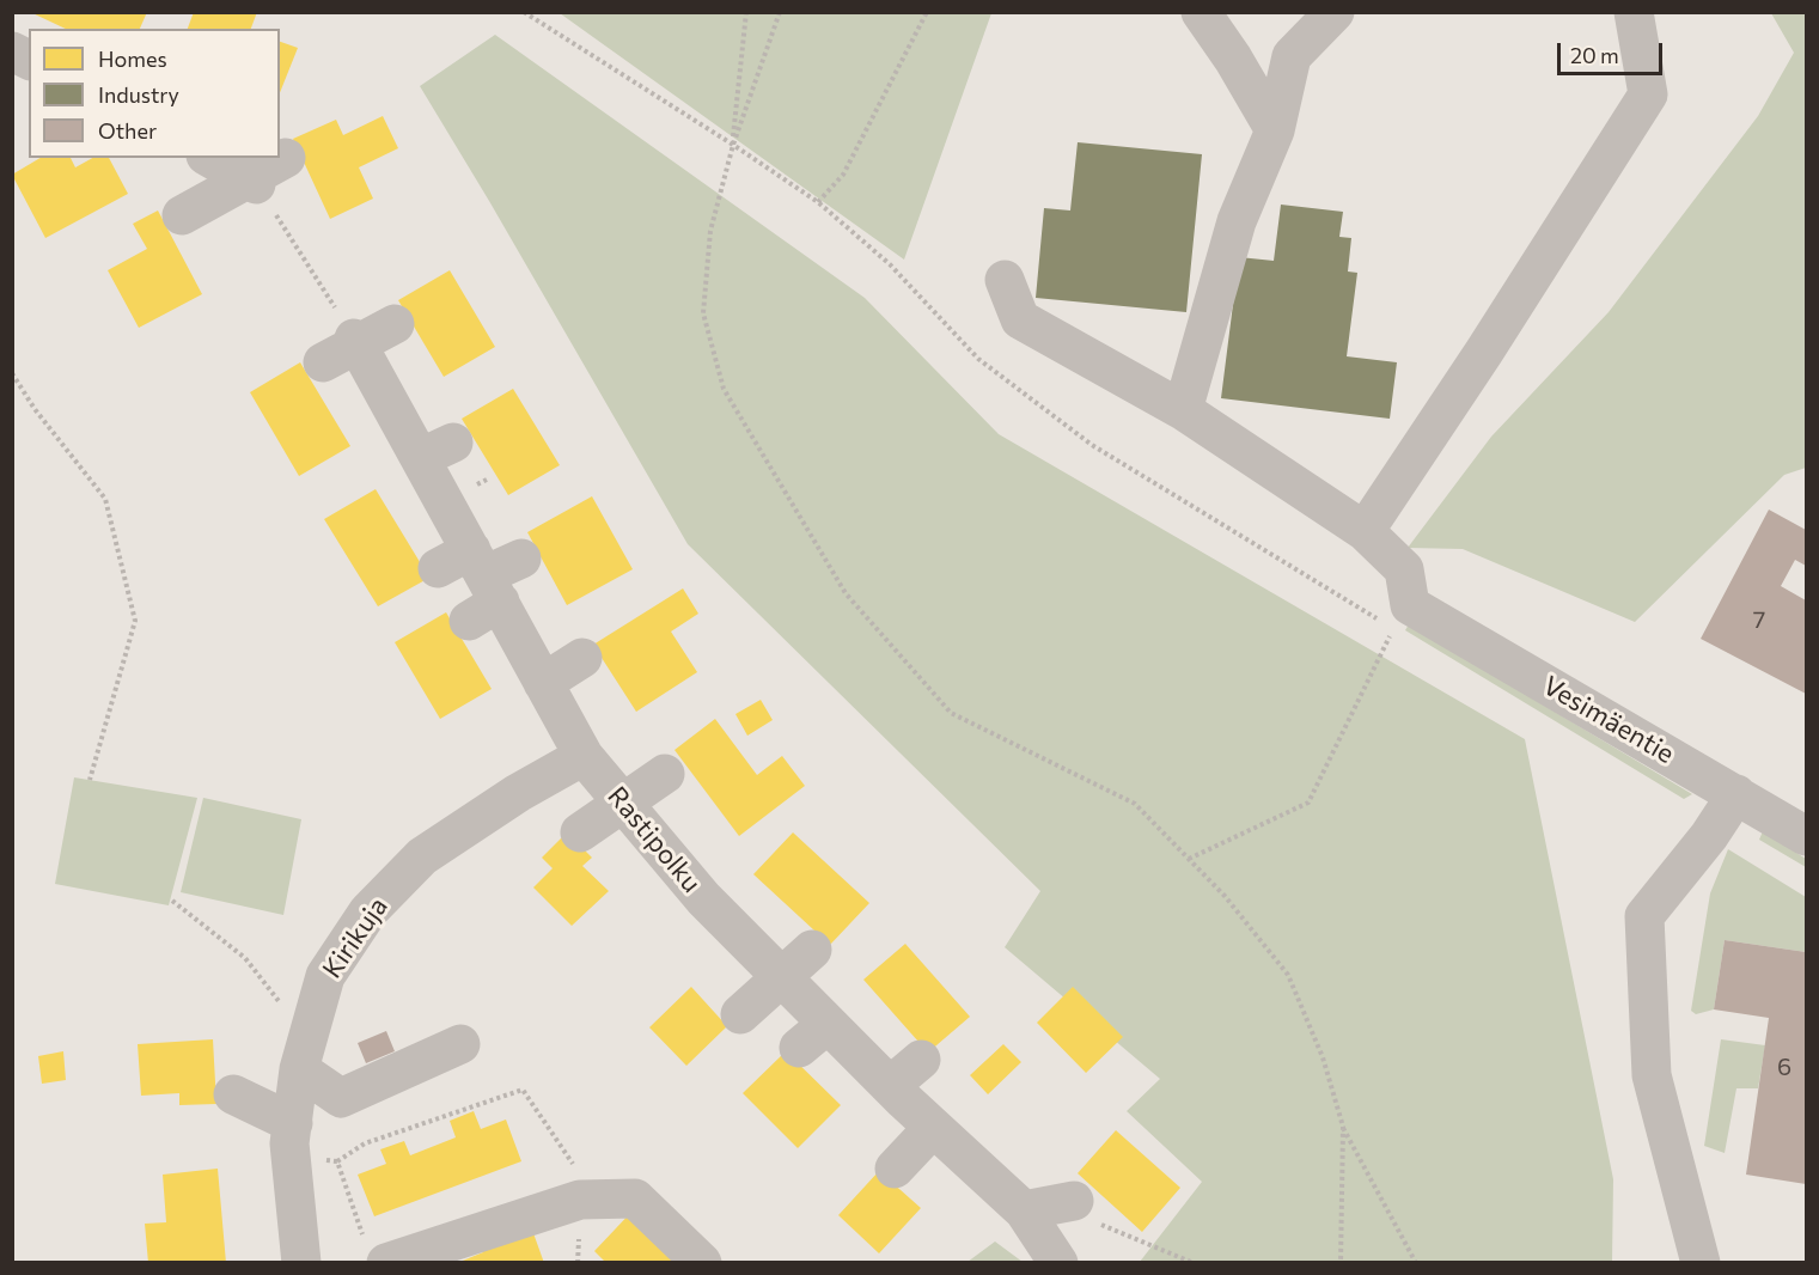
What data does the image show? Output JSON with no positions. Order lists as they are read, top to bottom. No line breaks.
{"streets":{"street":["Vesimäentie","Rastipolku","Kirikuja"]},"crossings":[["Rastipolku","Kirikuja"]],"house_numbers":["7","6"],"legend":["Homes","Industry","Other"],"scale_bar":"20 m"}
